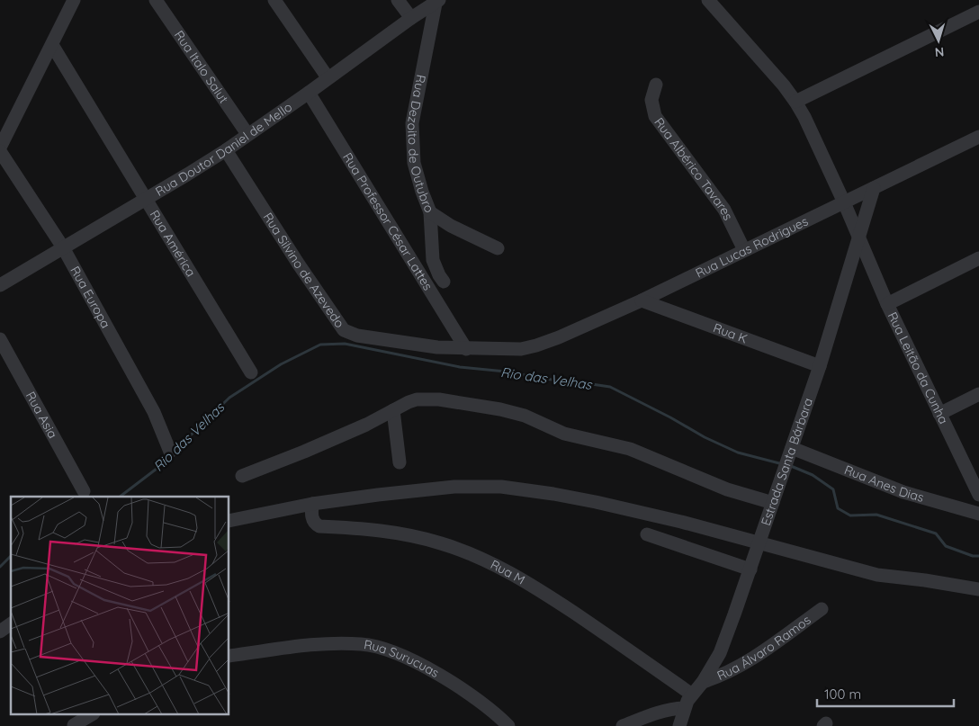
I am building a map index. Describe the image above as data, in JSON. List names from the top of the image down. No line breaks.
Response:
{"streets":{"street":["Rua Italo Salut","Rua Dezoito de Outubro","Rua Doutor Daniel de Mello","Rua Albérico Tavares","Rua Professor César Lattes","Rua América","Rua Lucas Rodrigues","Rua Silvino de Azevedo","Rua Europa","Rua K","Rua Leitão da Cunha","Rua Asia","Estrada Santa Bárbara","Rua Anes Dias","Rua M","Rua Álvaro Ramos","Rua Surucuas"]},"crossings":[["Rua Italo Salut","Rua Doutor Daniel de Mello"],["Rua Dezoito de Outubro","Rua Doutor Daniel de Mello"],["Rua Doutor Daniel de Mello","Rua Professor César Lattes"],["Rua Doutor Daniel de Mello","Rua América"],["Rua Doutor Daniel de Mello","Rua Silvino de Azevedo"],["Rua Doutor Daniel de Mello","Rua Europa"],["Rua Albérico Tavares","Rua Lucas Rodrigues"],["Rua Professor César Lattes","Rua Silvino de Azevedo"],["Rua Lucas Rodrigues","Rua Silvino de Azevedo"],["Rua Lucas Rodrigues","Rua K"],["Rua Lucas Rodrigues","Rua Leitão da Cunha"],["Rua Lucas Rodrigues","Estrada Santa Bárbara"],["Rua K","Estrada Santa Bárbara"],["Rua Leitão da Cunha","Estrada Santa Bárbara"],["Estrada Santa Bárbara","Rua Anes Dias"],["Estrada Santa Bárbara","Rua M"],["Estrada Santa Bárbara","Rua Álvaro Ramos"]],"water":["Rio das Velhas"],"scale_bar":"100 m","north":"bottom"}
